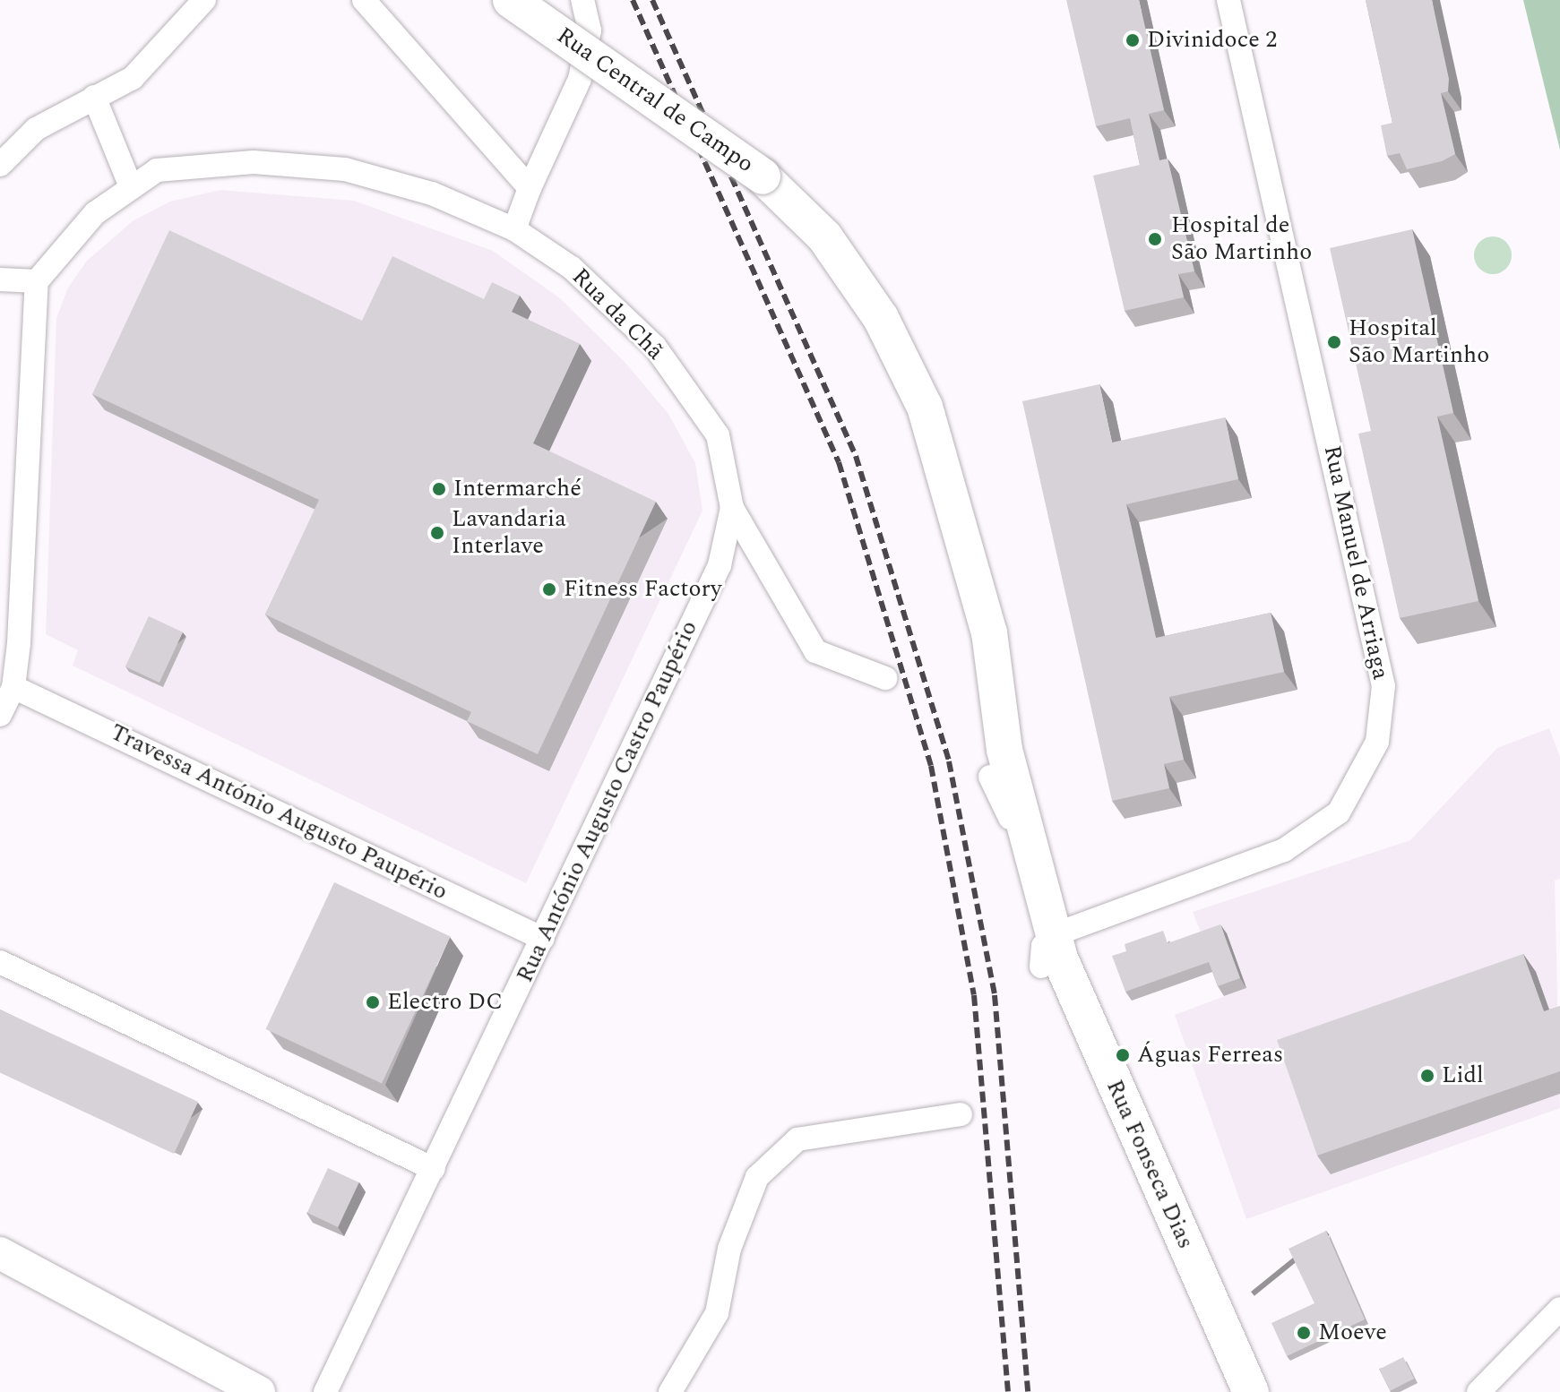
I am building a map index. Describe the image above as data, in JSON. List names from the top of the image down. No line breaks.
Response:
{"streets":{"main road":["Rua Central de Campo","Rua Fonseca Dias"],"street":["Rua da Chã","Rua Manuel de Arriaga","Rua António Augusto Castro Paupério","Travessa António Augusto Paupério"]},"crossings":[["Rua Central de Campo","Rua Fonseca Dias"],["Rua da Chã","Rua António Augusto Castro Paupério"],["Rua Manuel de Arriaga","Rua Fonseca Dias"],["Rua António Augusto Castro Paupério","Travessa António Augusto Paupério"]],"places":["Divinidoce 2","Hospital de São Martinho","Hospital São Martinho","Intermarché","Lavandaria Interlave","Fitness Factory","Electro DC","Águas Ferreas","Lidl","Moeve"]}
